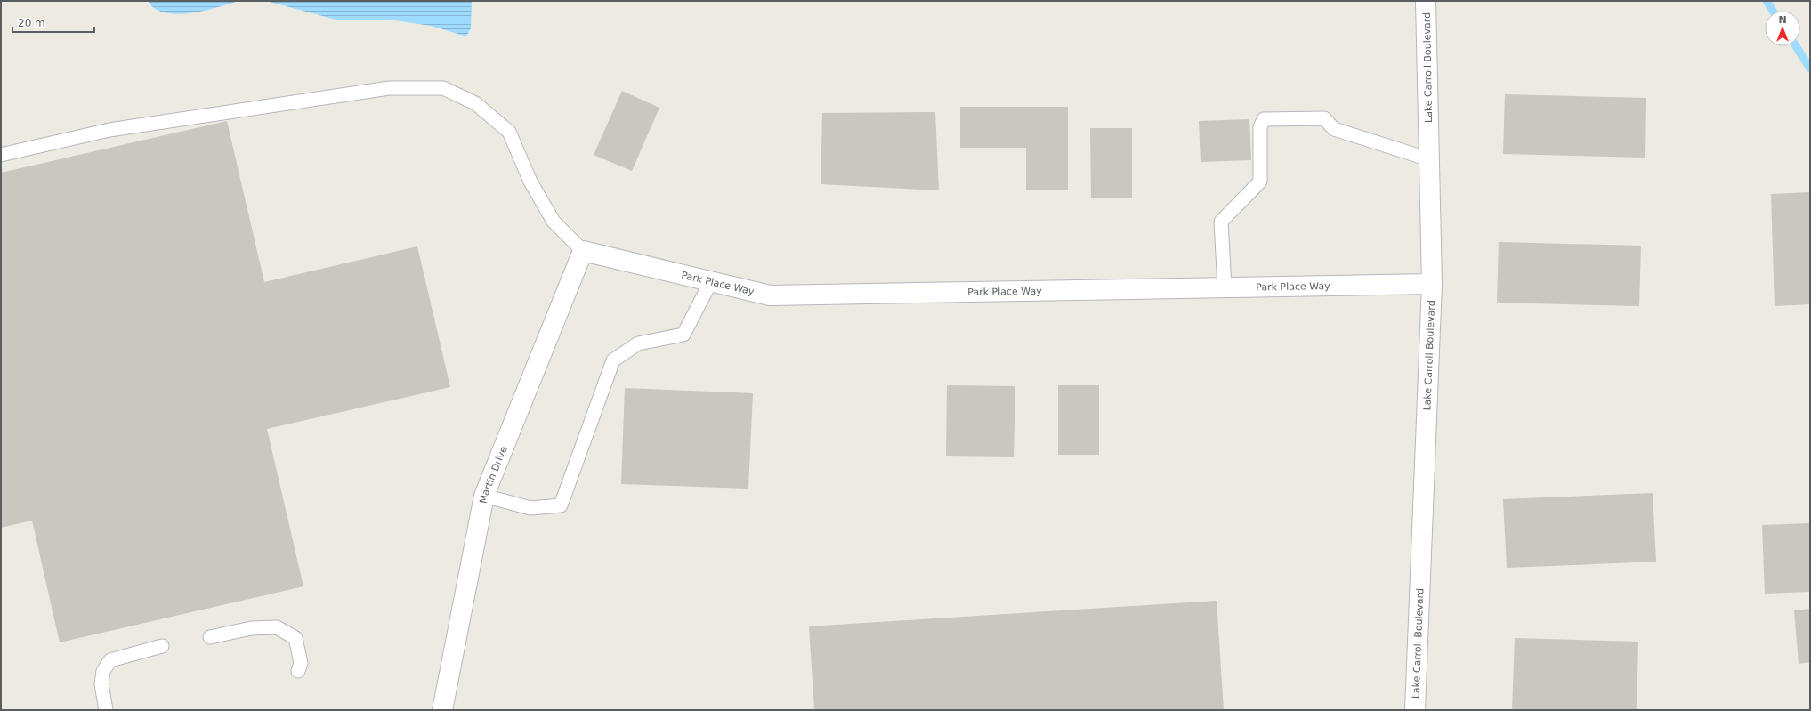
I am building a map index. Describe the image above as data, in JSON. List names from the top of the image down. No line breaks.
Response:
{"streets":{"street":["Lake Carroll Boulevard","Park Place Way","Martin Drive"]},"crossings":[["Lake Carroll Boulevard","Park Place Way"],["Park Place Way","Martin Drive"]],"scale_bar":"20 m","north":"top"}
